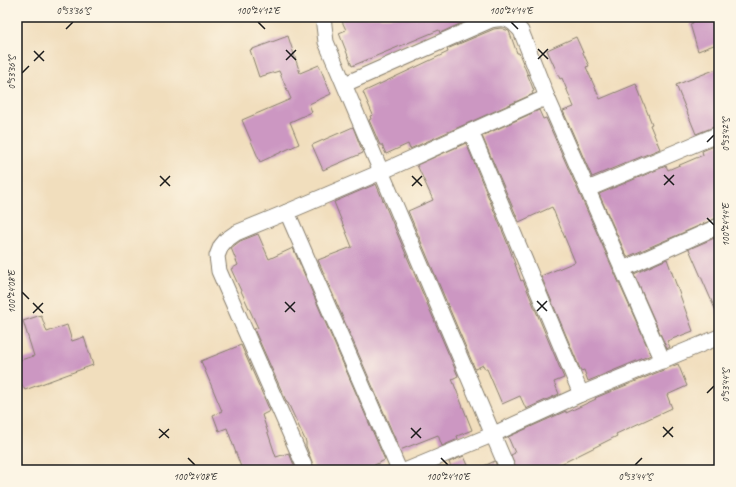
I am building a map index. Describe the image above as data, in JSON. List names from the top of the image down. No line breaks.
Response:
{"coordinates":["0°53'36\"S","100°24'12\"E","100°24'14\"E","0°53'42\"S","100°24'08\"E","0°53'44\"S","100°24'10\"E"]}
